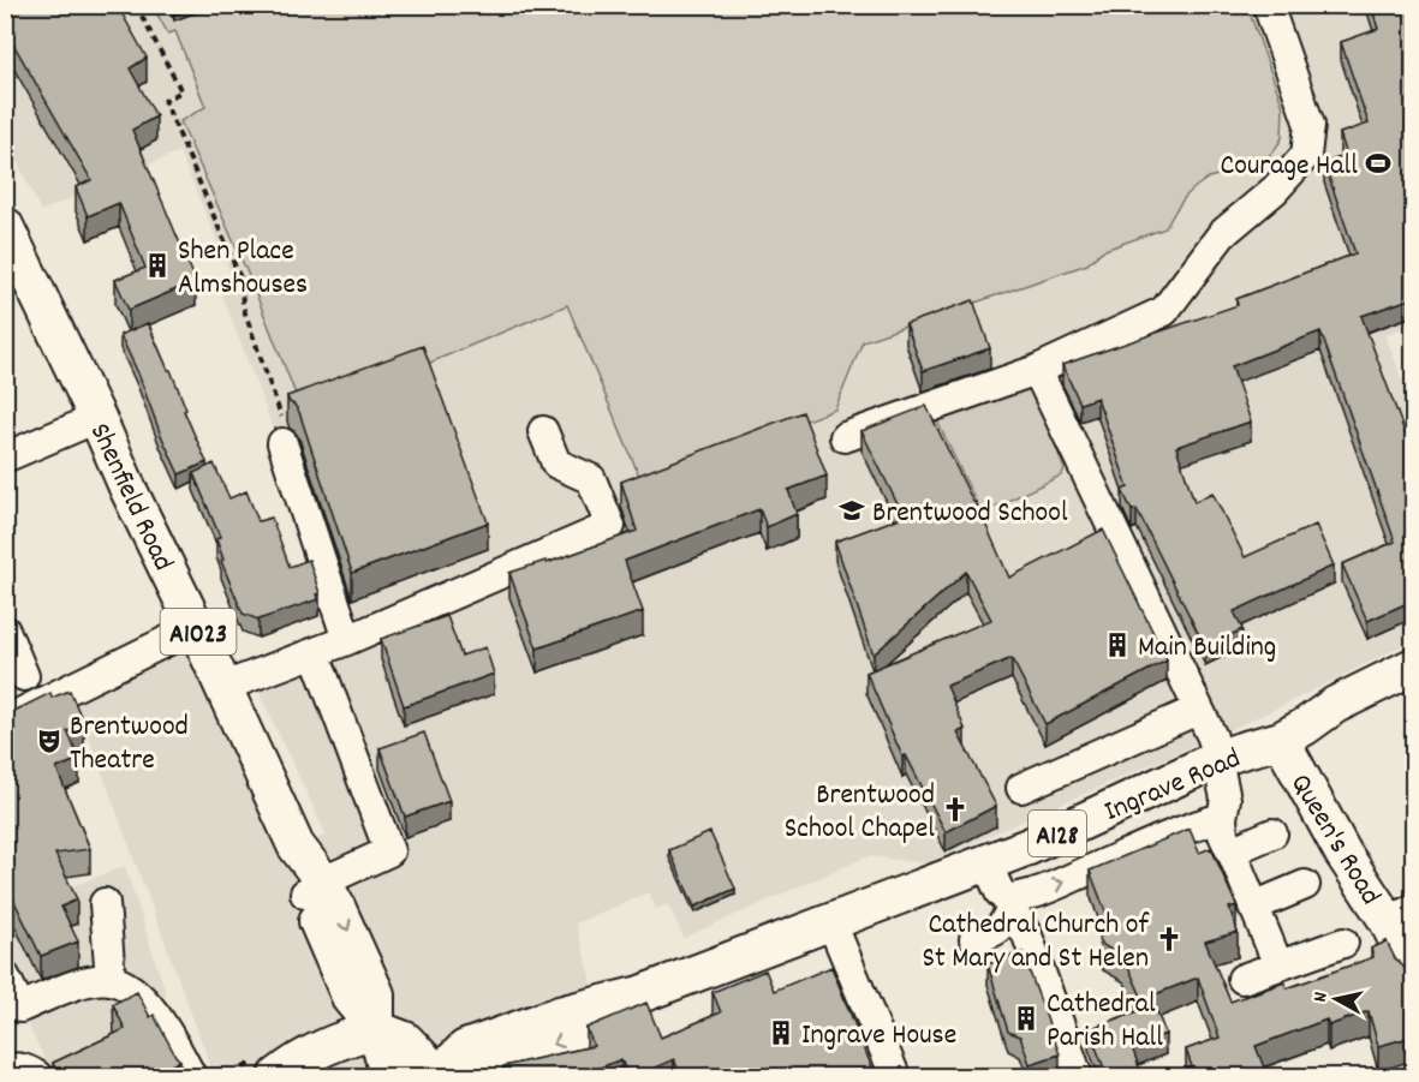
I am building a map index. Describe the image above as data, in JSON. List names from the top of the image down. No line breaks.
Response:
{"streets":{"main road":["Shenfield Road","A1023","Ingrave Road","A128","Queen's Road"]},"crossings":[["Ingrave Road","Queen's Road"]],"places":{"sports":["Courage Hall"],"building":["Shen Place Almshouses","Main Building","Cathedral Parish Hall","Ingrave House"],"school or university":["Brentwood School"],"theatre":["Brentwood Theatre"],"church":["Brentwood School Chapel","Cathedral Church of St Mary and St Helen"]},"north":"left"}
